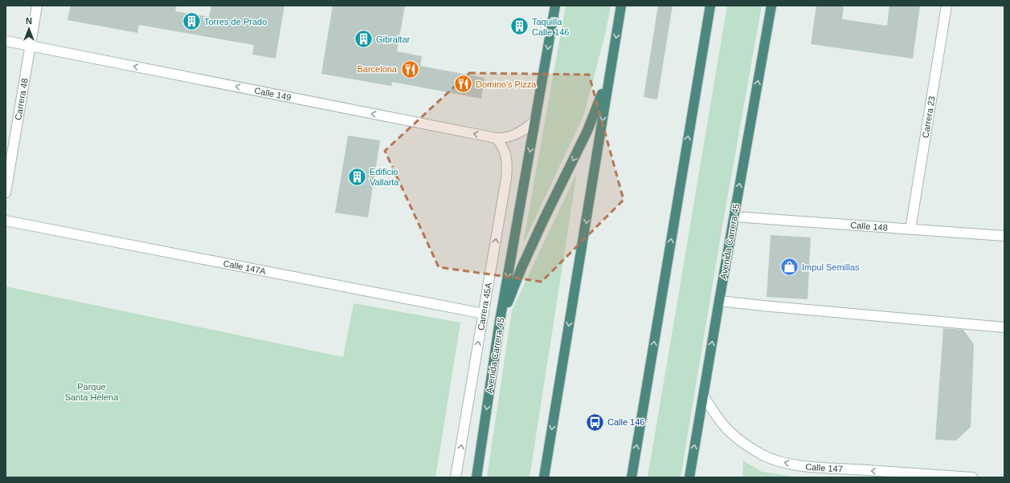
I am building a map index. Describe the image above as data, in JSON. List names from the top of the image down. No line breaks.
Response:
{"streets":{"highway":["Avenida Carrera 45"],"street":["Calle 149","Carrera 48","Carrera 23","Calle 148","Calle 147A","Carrera 45A","Calle 147"]},"crossings":[["Calle 149","Carrera 48"],["Calle 149","Avenida Carrera 45"],["Calle 149","Carrera 45A"],["Carrera 23","Calle 148"],["Calle 148","Avenida Carrera 45"],["Avenida Carrera 45","Calle 147"],["Calle 147A","Carrera 45A"]],"one_way":["Calle 149","Carrera 45A","Calle 147"],"parks":["Parque Santa Helena"],"places":{"building":["Torres de Prado","Taquilla Calle 146","Gibraltar","Edificio Vallarta"],"restaurant":["Barcelona","Domino's Pizza"],"shop":["Impul Semillas"],"bus stop":["Calle 146"]},"north":"top"}
